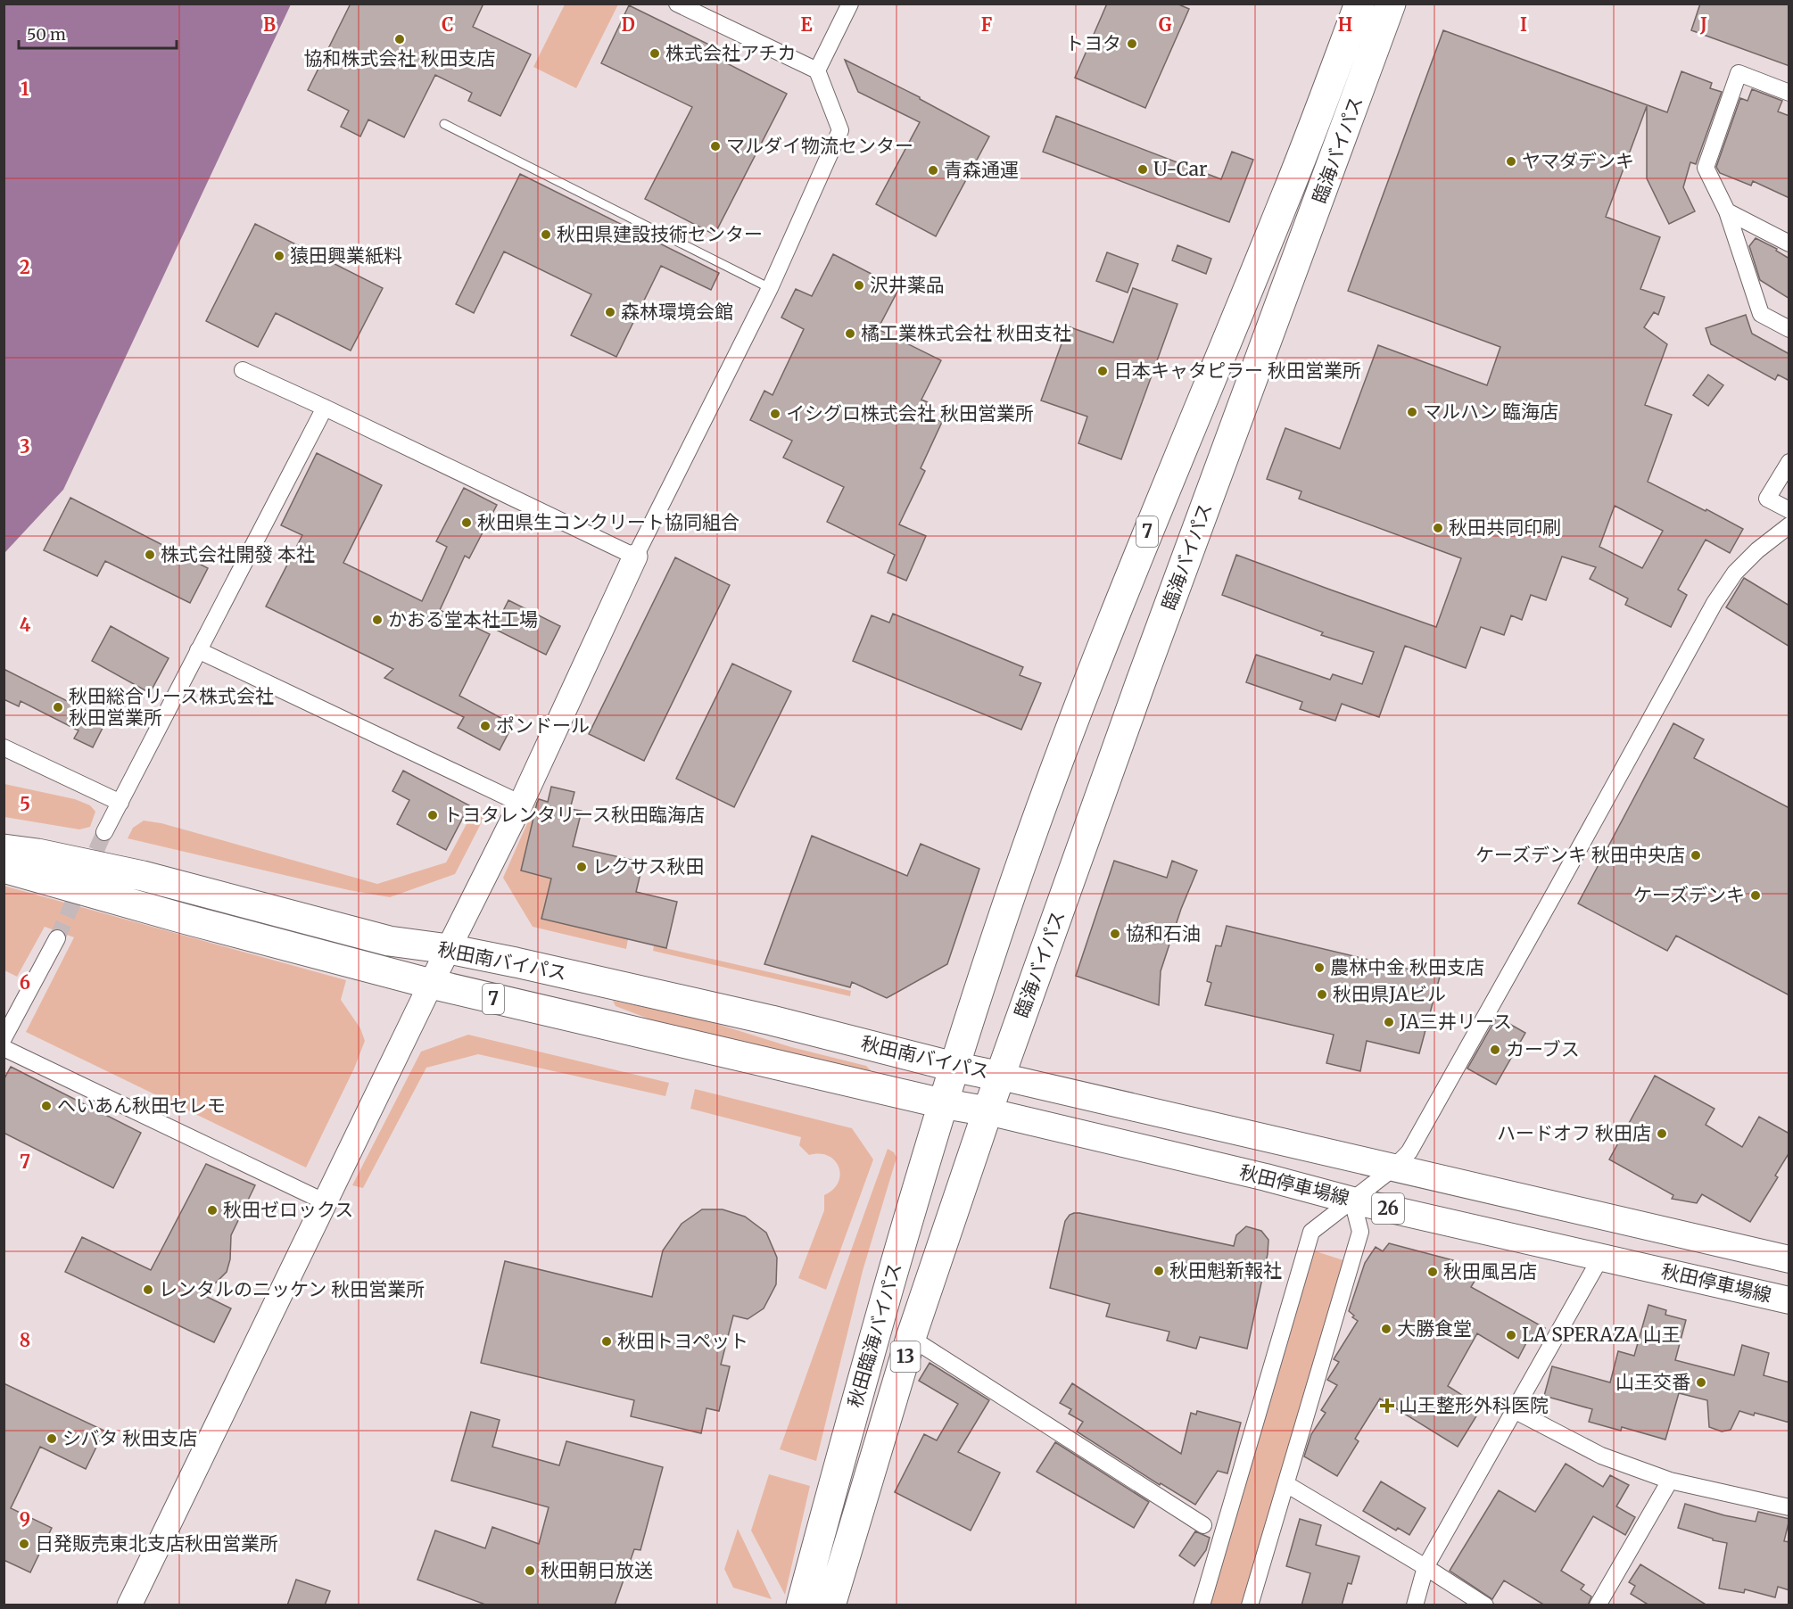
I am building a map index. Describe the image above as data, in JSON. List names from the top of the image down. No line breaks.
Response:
{"streets":{"highway":["臨海バイパス","7","秋田南バイパス","秋田臨海バイパス","13"],"main road":["秋田停車場線","26"]},"crossings":[["臨海バイパス","秋田南バイパス"],["臨海バイパス","秋田停車場線"],["臨海バイパス","秋田臨海バイパス"],["秋田南バイパス","秋田停車場線"],["秋田南バイパス","秋田臨海バイパス"],["秋田停車場線","秋田臨海バイパス"]],"places":{"other":["協和株式会社 秋田支店","トヨタ","株式会社アチカ","マルダイ物流センター","ヤマダデンキ","U-Car","青森通運","秋田県建設技術センター","猿田興業紙料","沢井薬品","森林環境会館","橘工業株式会社 秋田支社","日本キャタピラー 秋田営業所","マルハン 臨海店","イシグロ株式会社 秋田営業所","秋田県生コンクリート協同組合","秋田共同印刷","株式会社開發 本社","かおる堂本社工場","秋田総合リース株式会社 秋田営業所","ポンドール","トヨタレンタリース秋田臨海店","ケーズデンキ 秋田中央店","レクサス秋田","ケーズデンキ","協和石油","農林中金 秋田支店","秋田県JAビル","JA三井リース","カーブス","へいあん秋田セレモ","ハードオフ 秋田店","秋田ゼロックス","秋田魁新報社","秋田風呂店","レンタルのニッケン 秋田営業所","大勝食堂","LA SPERAZA 山王","秋田トヨペット","山王交番","シバタ 秋田支店","日発販売東北支店秋田営業所","秋田朝日放送"],"health":["山王整形外科医院"]},"scale_bar":"50 m","grid":{"columns":["B","C","D","E","F","G","H","I","J"],"rows":["1","2","3","4","5","6","7","8","9"]}}
